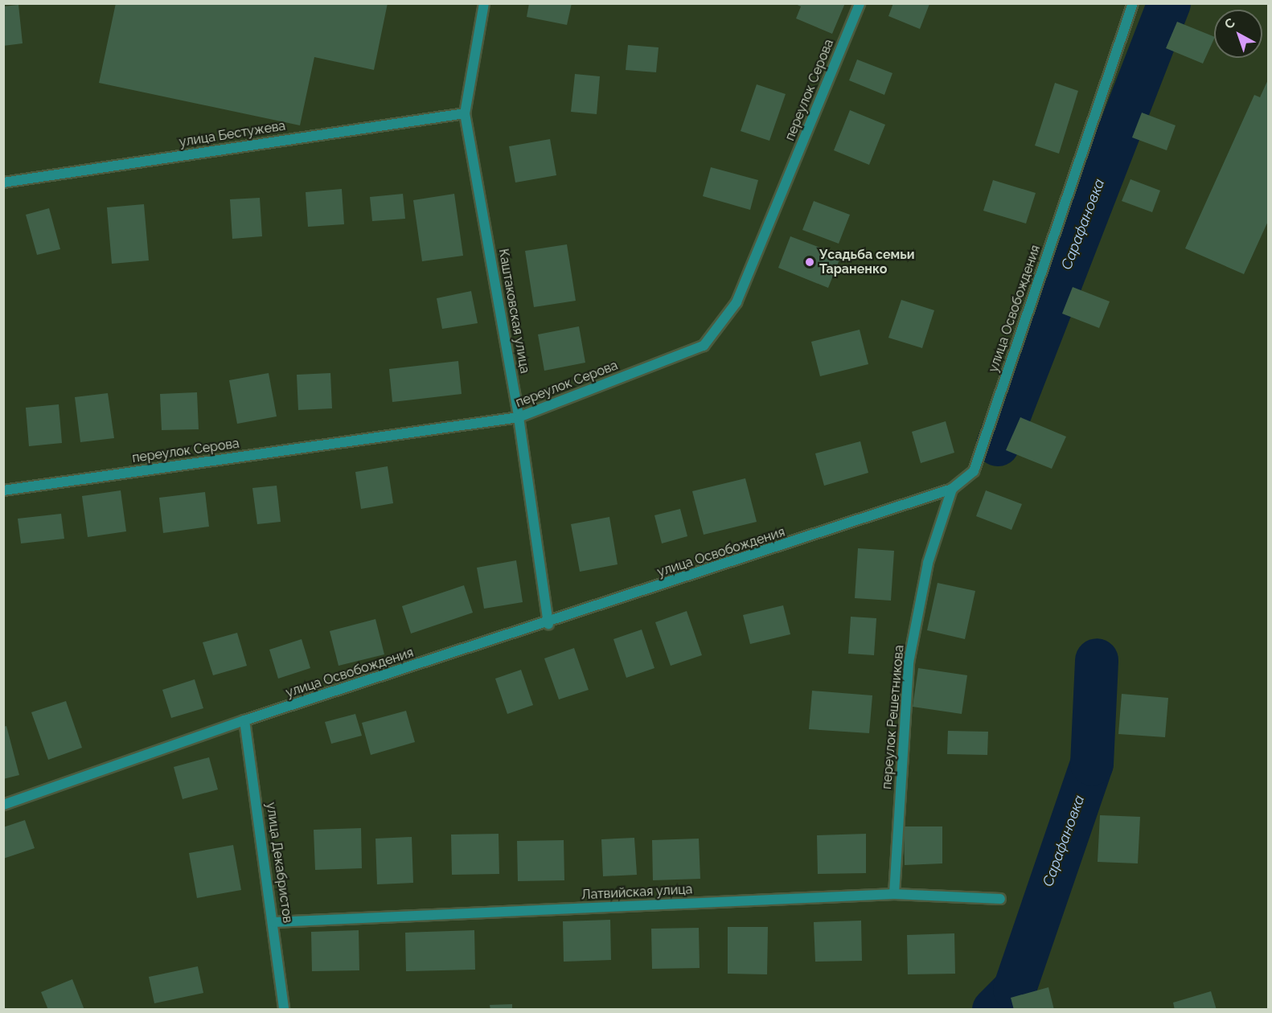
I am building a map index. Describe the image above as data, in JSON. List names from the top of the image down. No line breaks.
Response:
{"streets":{"street":["переулок Серова","улица Бестужева","улица Освобождения","Каштаковская улица","переулок Решетникова","улица Декабристов","Латвийская улица"]},"crossings":[["переулок Серова","Каштаковская улица"],["улица Бестужева","Каштаковская улица"],["улица Освобождения","Каштаковская улица"],["улица Освобождения","переулок Решетникова"],["улица Освобождения","улица Декабристов"],["переулок Решетникова","Латвийская улица"],["улица Декабристов","Латвийская улица"]],"water":["Сарафановка"],"places":["Усадьба семьи Тараненко"],"north":"top left"}
